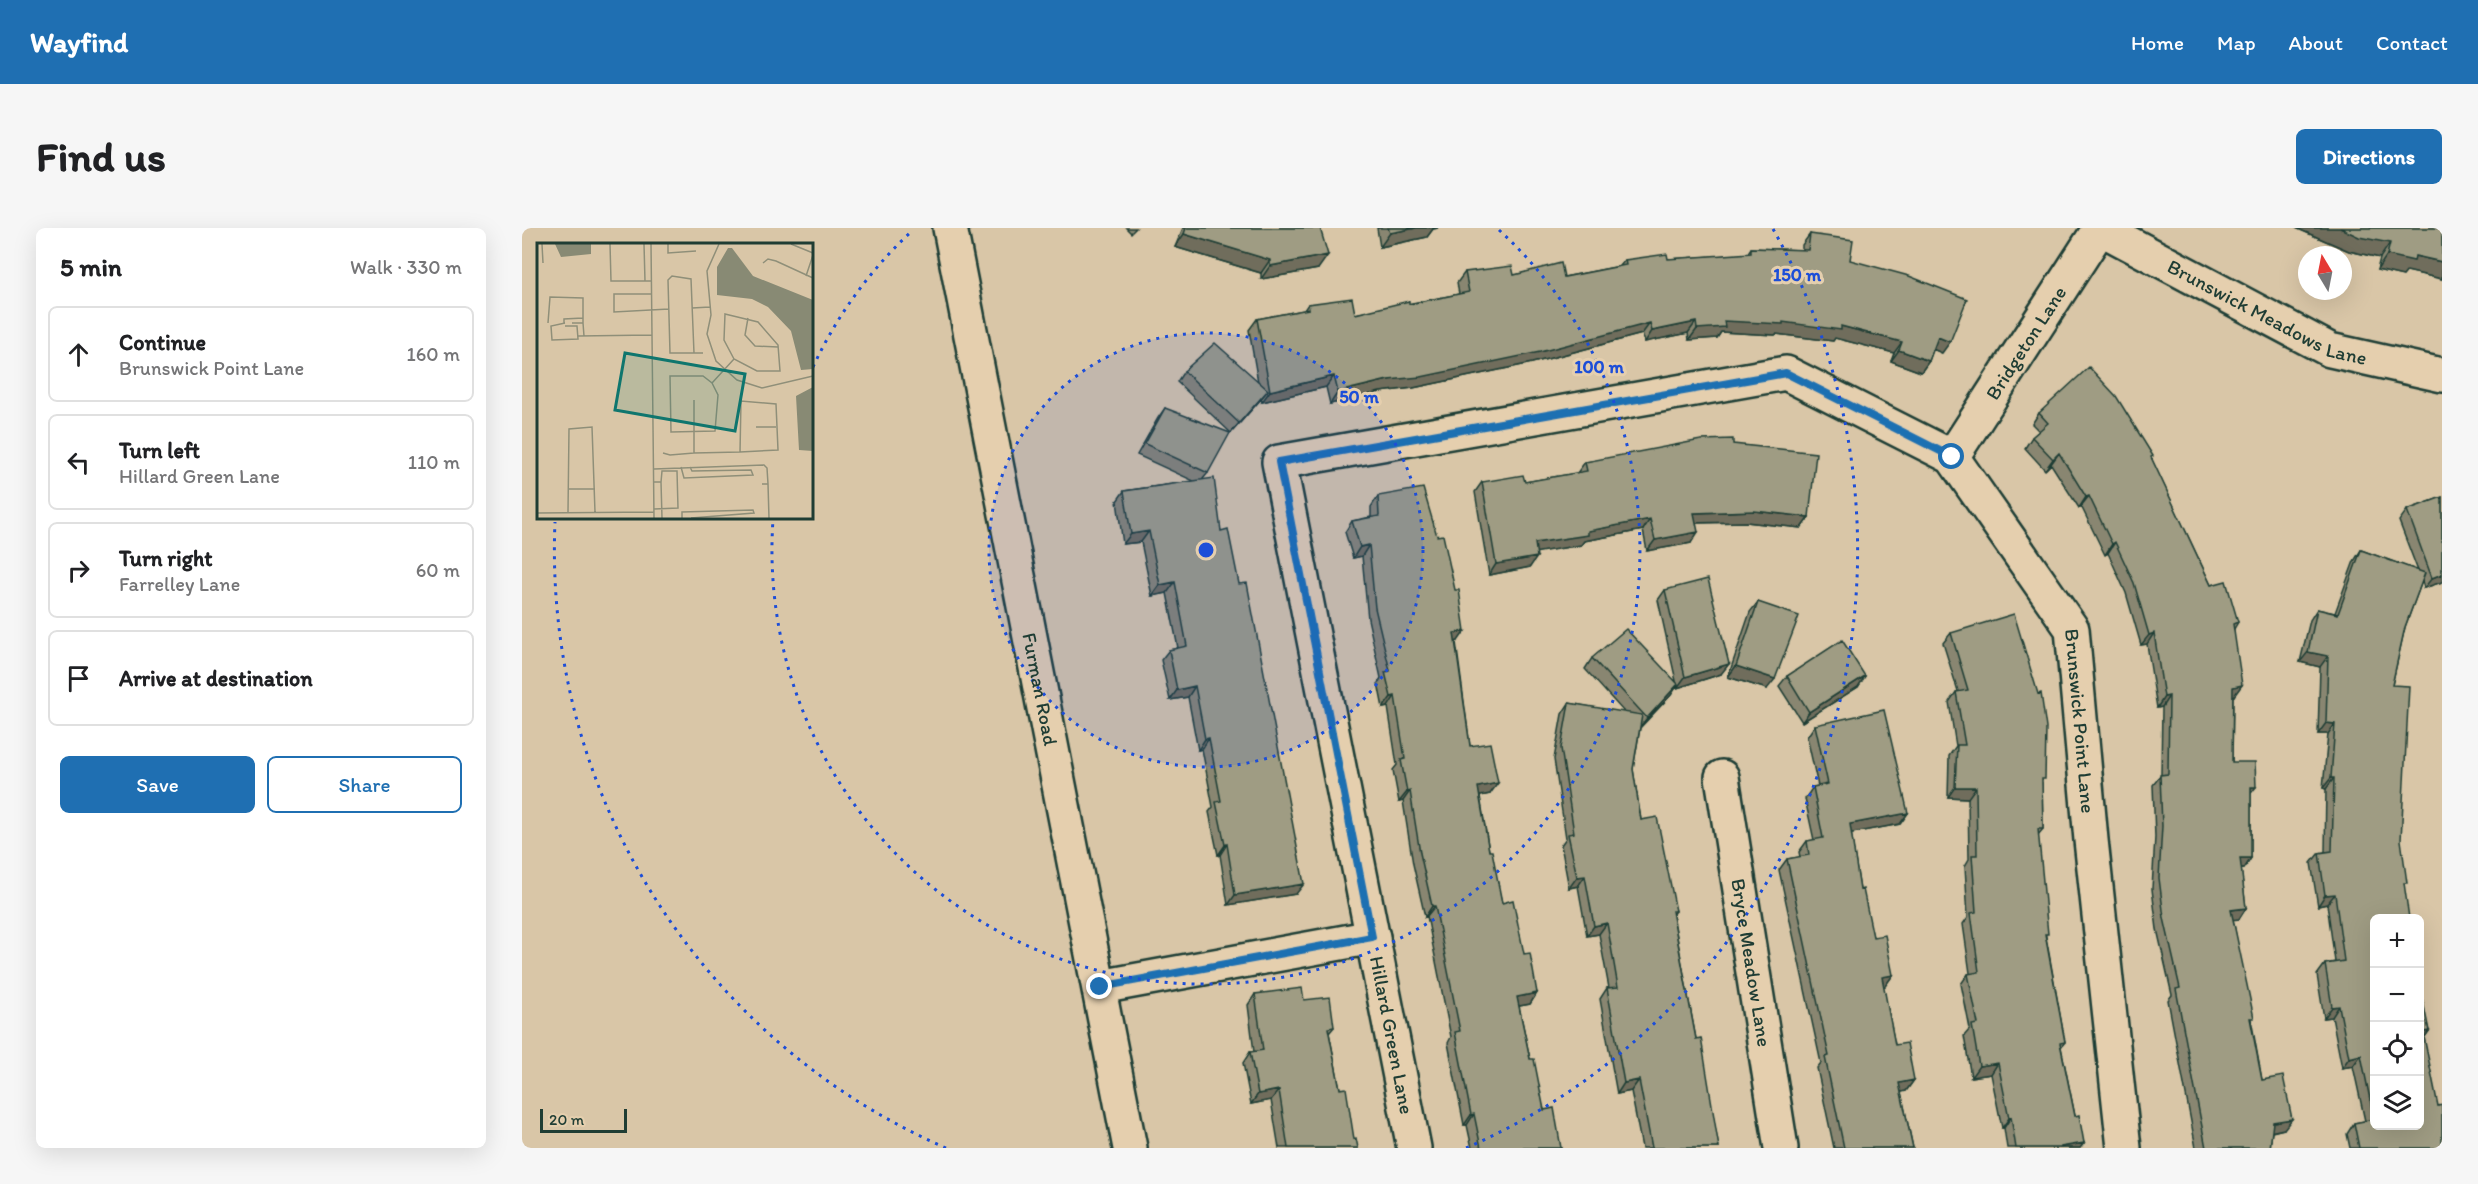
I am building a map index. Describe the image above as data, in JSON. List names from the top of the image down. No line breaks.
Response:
{"streets":{"street":["Brunswick Meadows Lane","Bridgeton Lane","Furman Road","Brunswick Point Lane","Bryce Meadow Lane","Hillard Green Lane"]},"crossings":[["Brunswick Meadows Lane","Bridgeton Lane"],["Bridgeton Lane","Brunswick Point Lane"],["Brunswick Point Lane","Hillard Green Lane"]],"scale_bar":"20 m","north":"top","page":{"header":"Wayfind","nav":["Home","Map","About","Contact"],"buttons":["Directions",["Save","Share"]],"title":"Find us","heading":["5 min","Walk · 330 m"],"list":[["Continue","Brunswick Point Lane","160 m"],["Turn left","Hillard Green Lane","110 m"],["Turn right","Farrelley Lane","60 m"],"Arrive at destination"],"map_buttons":["+","−"],"scale":"20 m"},"rings":["150 m","100 m","50 m"]}
